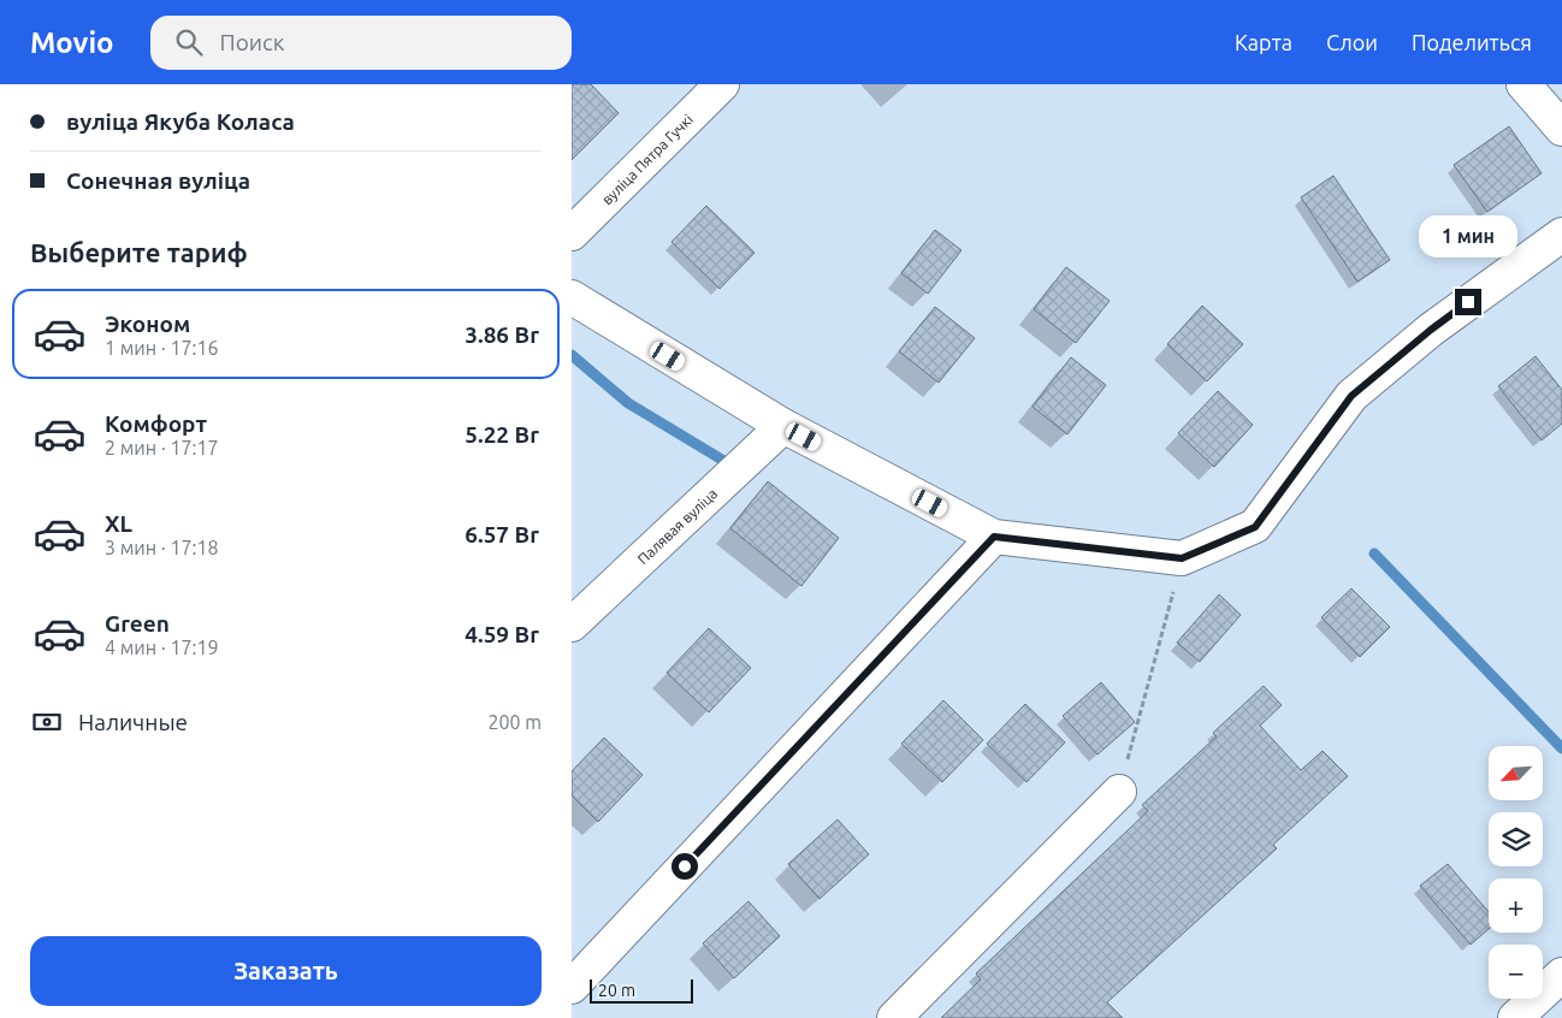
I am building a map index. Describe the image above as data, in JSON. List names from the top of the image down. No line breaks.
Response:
{"streets":{"street":["вуліца Пятра Гучкі","Палявая вуліца"]},"scale_bar":"20 m","north":"bottom left","page":{"header":"Movio","search":"Поиск","nav":["Карта","Слои","Поделиться"],"banner":["вуліца Якуба Коласа","Сонечная вуліца"],"bubble":"1 мин","heading":"Выберите тариф","list":[{"name":"Эконом","note":"1 мин · 17:16","value":"3.86 Br"},{"name":"Комфорт","note":"2 мин · 17:17","value":"5.22 Br"},{"name":"XL","note":"3 мин · 17:18","value":"6.57 Br"},{"name":"Green","note":"4 мин · 17:19","value":"4.59 Br"}],"pay":["Наличные","200 m"],"map_buttons":["+","−"],"buttons":"Заказать","scale":"20 m"}}
